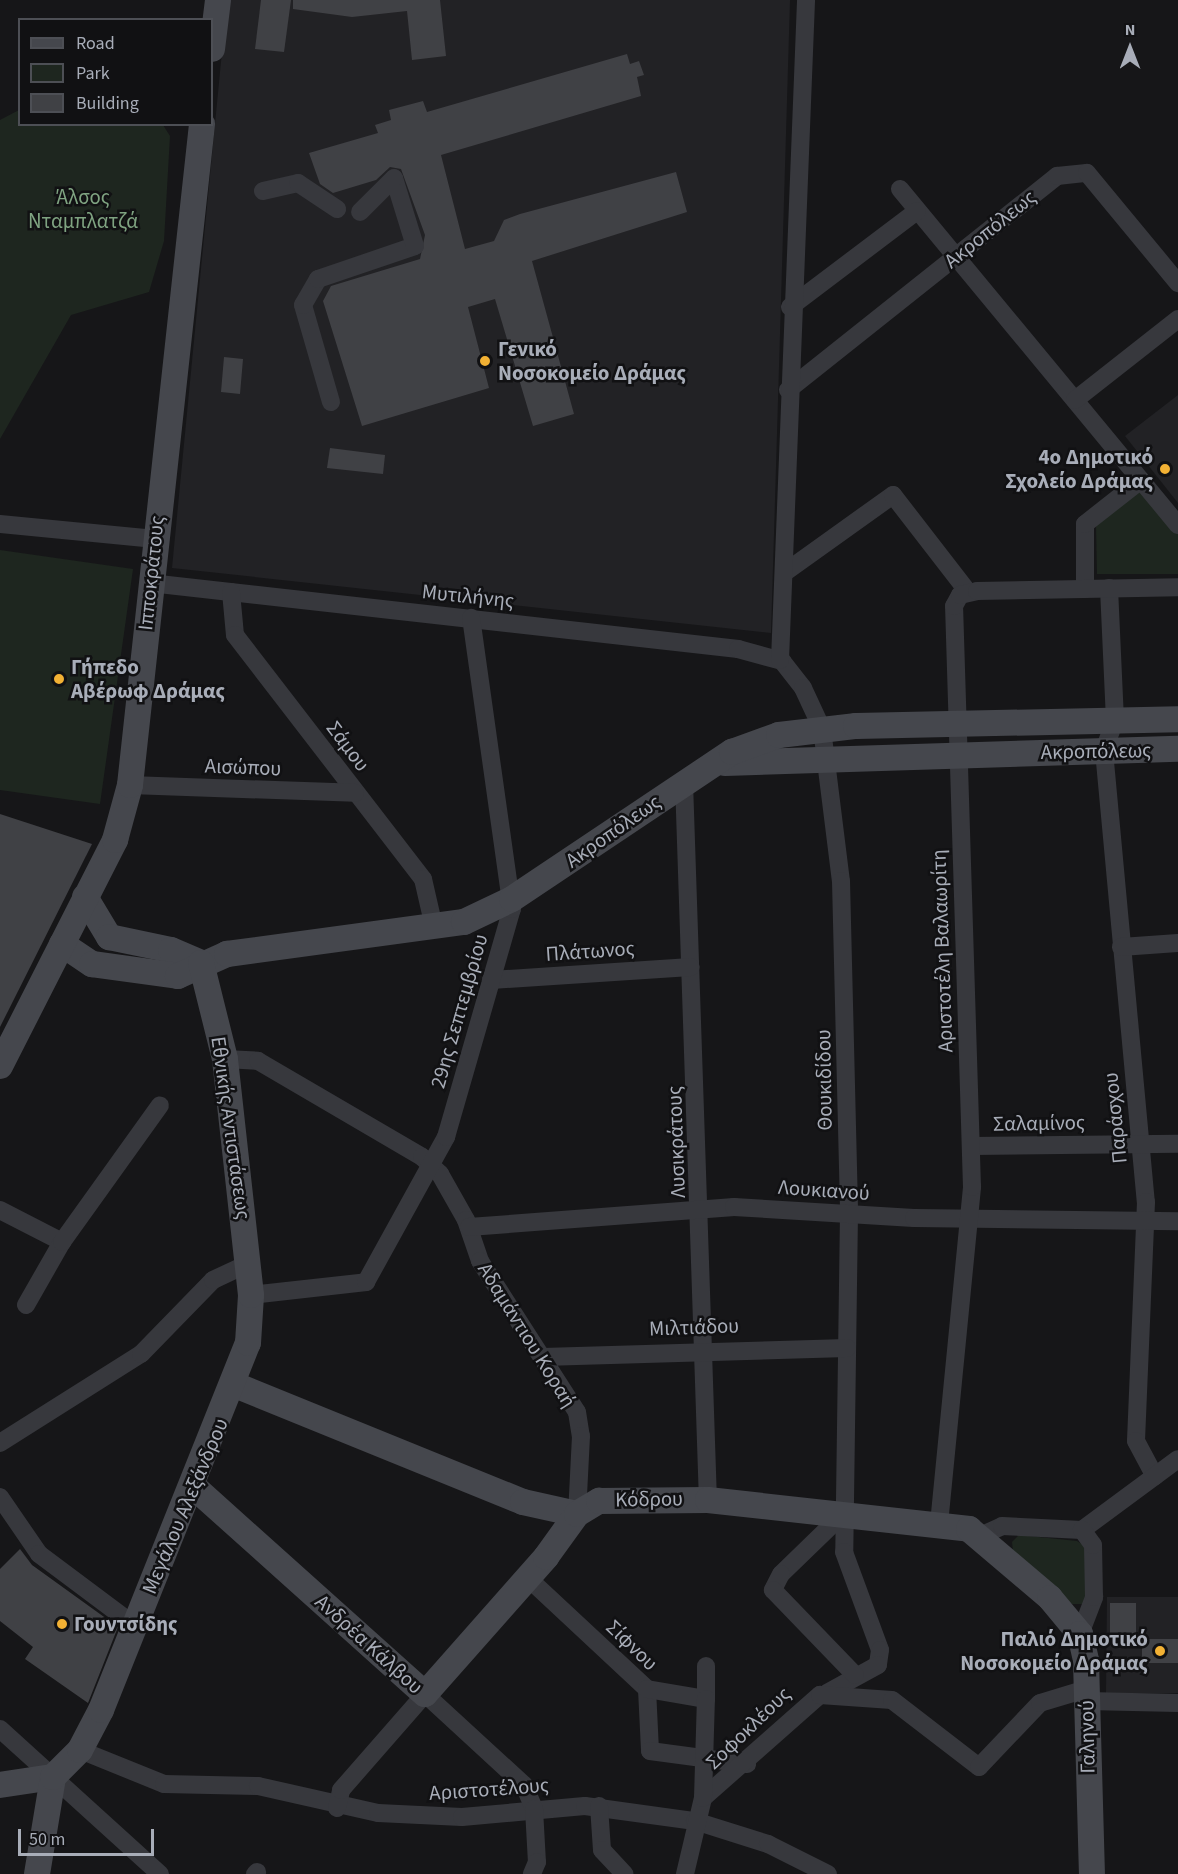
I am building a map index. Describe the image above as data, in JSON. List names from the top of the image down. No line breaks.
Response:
{"streets":{"street":["Ακροπόλεως","Ιπποκράτους","Μυτιλήνης","Σάμου","Αισώπου","Πλάτωνος","Αριστοτέλη Βαλαωρίτη","29ης Σεπτεμβρίου","Θουκιδίδου","Παράσχου","Σαλαμίνος","Εθνικής Αντιστάσεως","Λυσικράτους","Λουκιανού","Μιλτιάδου","Αδαμάντιου Κοραή","Κόδρου","Μεγάλου Αλεξάνδρου","Ανδρέα Κάλβου","Σίφνου","Σοφοκλέους","Γαληνού","Αριστοτέλους"]},"crossings":[["Ακροπόλεως","Ιπποκράτους"],["Ακροπόλεως","Σάμου"],["Ακροπόλεως","Αριστοτέλη Βαλαωρίτη"],["Ακροπόλεως","29ης Σεπτεμβρίου"],["Ακροπόλεως","Θουκιδίδου"],["Ακροπόλεως","Παράσχου"],["Ακροπόλεως","Εθνικής Αντιστάσεως"],["Ακροπόλεως","Λυσικράτους"],["Ιπποκράτους","Μυτιλήνης"],["Ιπποκράτους","Αισώπου"],["Μυτιλήνης","Σάμου"],["Μυτιλήνης","29ης Σεπτεμβρίου"],["Μυτιλήνης","Θουκιδίδου"],["Σάμου","Αισώπου"],["Πλάτωνος","29ης Σεπτεμβρίου"],["Πλάτωνος","Λυσικράτους"],["Αριστοτέλη Βαλαωρίτη","Σαλαμίνος"],["Αριστοτέλη Βαλαωρίτη","Λουκιανού"],["Αριστοτέλη Βαλαωρίτη","Κόδρου"],["29ης Σεπτεμβρίου","Εθνικής Αντιστάσεως"],["29ης Σεπτεμβρίου","Αδαμάντιου Κοραή"],["29ης Σεπτεμβρίου","Μεγάλου Αλεξάνδρου"],["Θουκιδίδου","Λουκιανού"],["Θουκιδίδου","Μιλτιάδου"],["Θουκιδίδου","Κόδρου"],["Θουκιδίδου","Σοφοκλέους"],["Παράσχου","Σαλαμίνος"],["Παράσχου","Λουκιανού"],["Εθνικής Αντιστάσεως","Αδαμάντιου Κοραή"],["Εθνικής Αντιστάσεως","Μεγάλου Αλεξάνδρου"],["Λυσικράτους","Λουκιανού"],["Λυσικράτους","Μιλτιάδου"],["Λυσικράτους","Κόδρου"],["Λουκιανού","Αδαμάντιου Κοραή"],["Μιλτιάδου","Αδαμάντιου Κοραή"],["Αδαμάντιου Κοραή","Κόδρου"],["Κόδρου","Γαληνού"],["Μεγάλου Αλεξάνδρου","Ανδρέα Κάλβου"],["Μεγάλου Αλεξάνδρου","Αριστοτέλους"],["Ανδρέα Κάλβου","Αριστοτέλους"],["Σίφνου","Σοφοκλέους"],["Σοφοκλέους","Αριστοτέλους"]],"parks":["Άλσος Νταμπλατζά"],"places":["Γενικό Νοσοκομείο Δράμας","4ο Δημοτικό Σχολείο Δράμας","Γήπεδο Αβέρωφ Δράμας","Γουντσίδης","Παλιό Δημοτικό Νοσοκομείο Δράμας"],"legend":["Road","Park","Building"],"scale_bar":"50 m","north":"top"}
